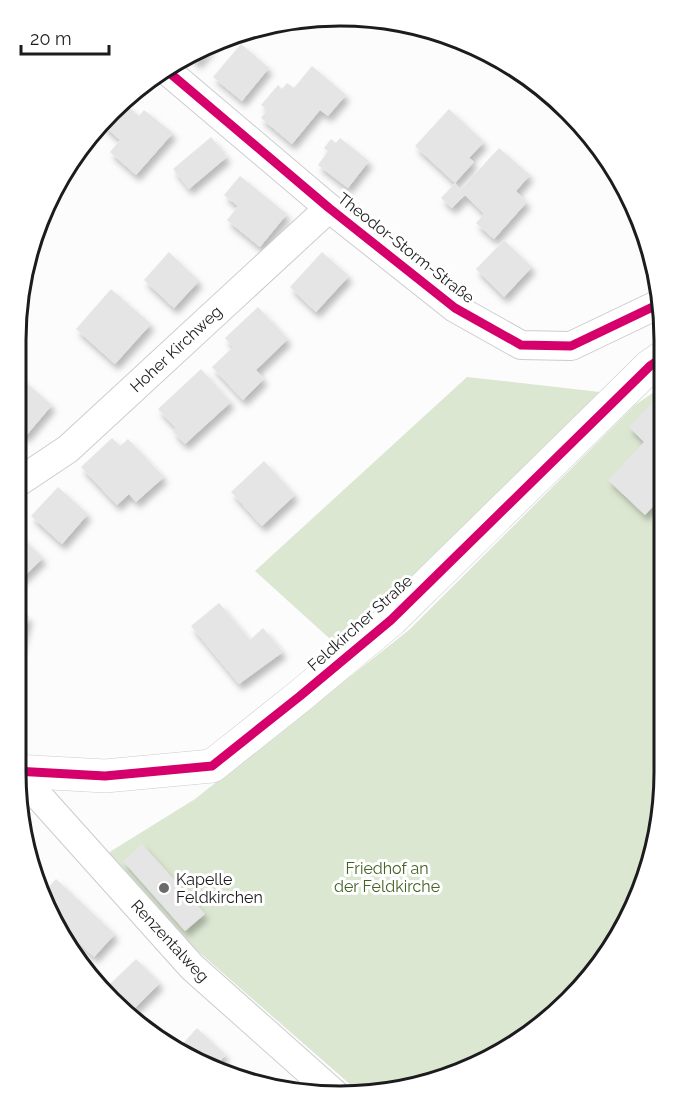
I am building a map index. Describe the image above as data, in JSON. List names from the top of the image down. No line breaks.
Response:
{"streets":{"street":["Theodor-Storm-Straße","Hoher Kirchweg","Feldkircher Straße","Renzentalweg"]},"crossings":[["Theodor-Storm-Straße","Hoher Kirchweg"]],"parks":["Friedhof an der Feldkirche"],"places":["Kapelle Feldkirchen"],"scale_bar":"20 m"}
